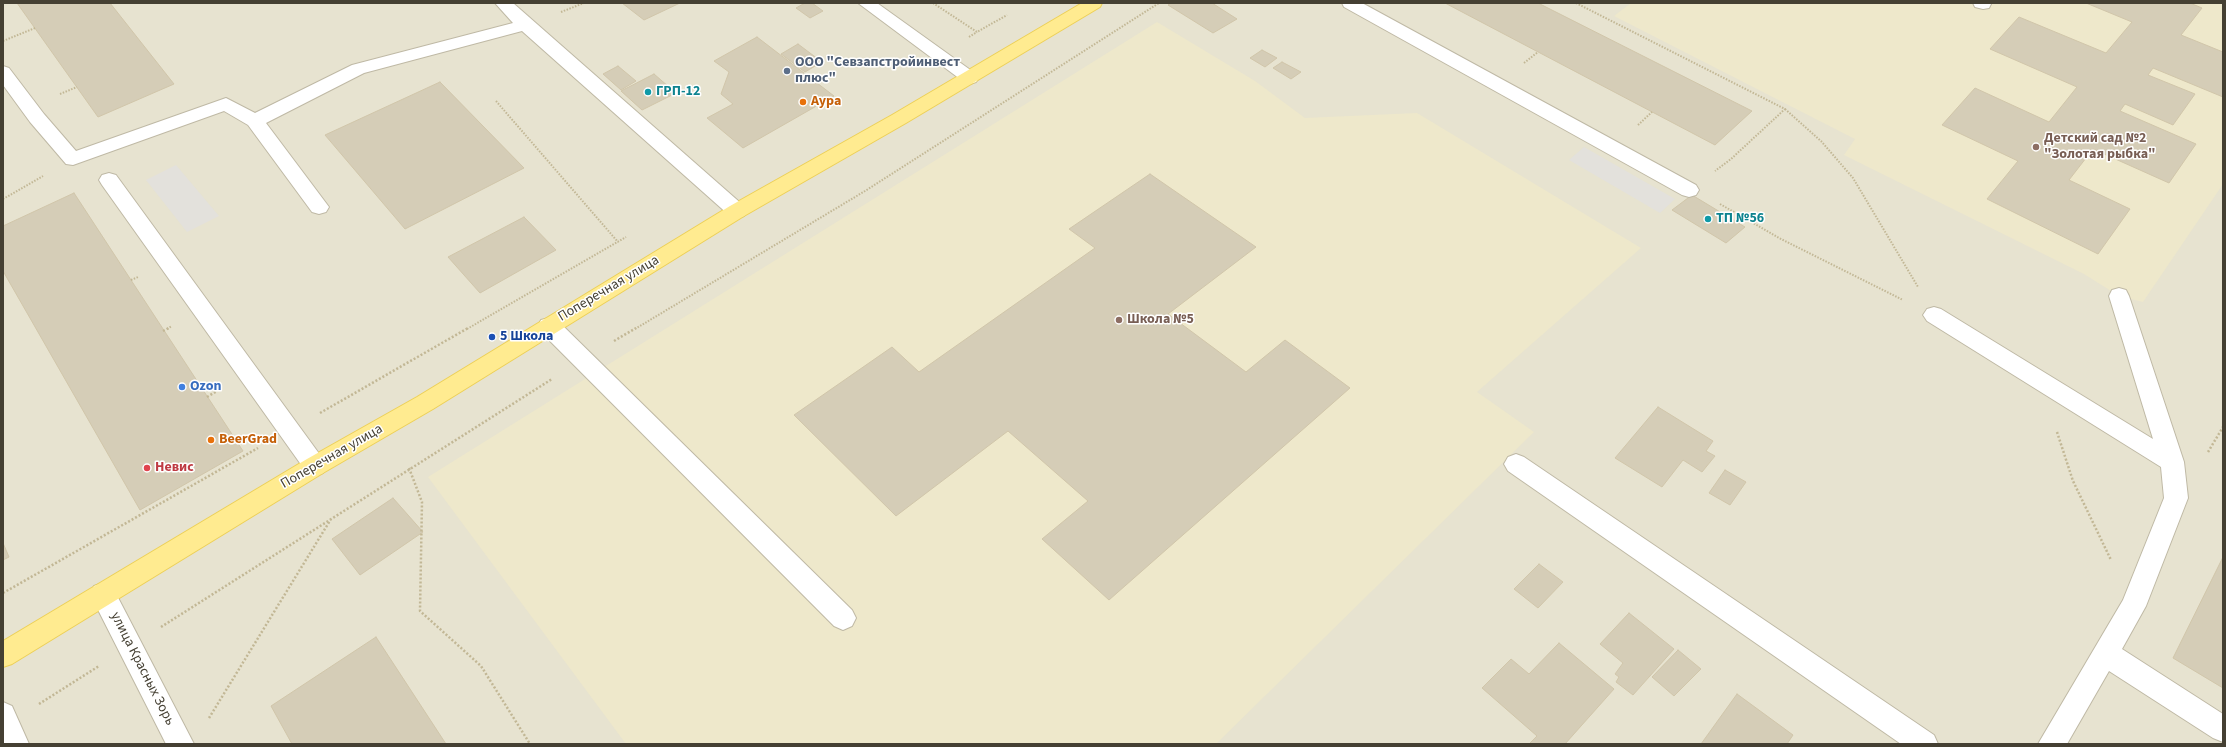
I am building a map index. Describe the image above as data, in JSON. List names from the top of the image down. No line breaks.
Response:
{"streets":{"main road":["Поперечная улица"],"street":["улица Красных Зорь"]},"crossings":[["Поперечная улица","улица Красных Зорь"]],"places":["ООО \"Севзапстройинвест плюс\"","ГРП-12","Аура","Детский сад №2 \"Золотая рыбка\"","ТП №56","Школа №5","5 Школа","Ozon","BeerGrad","Невис"]}
